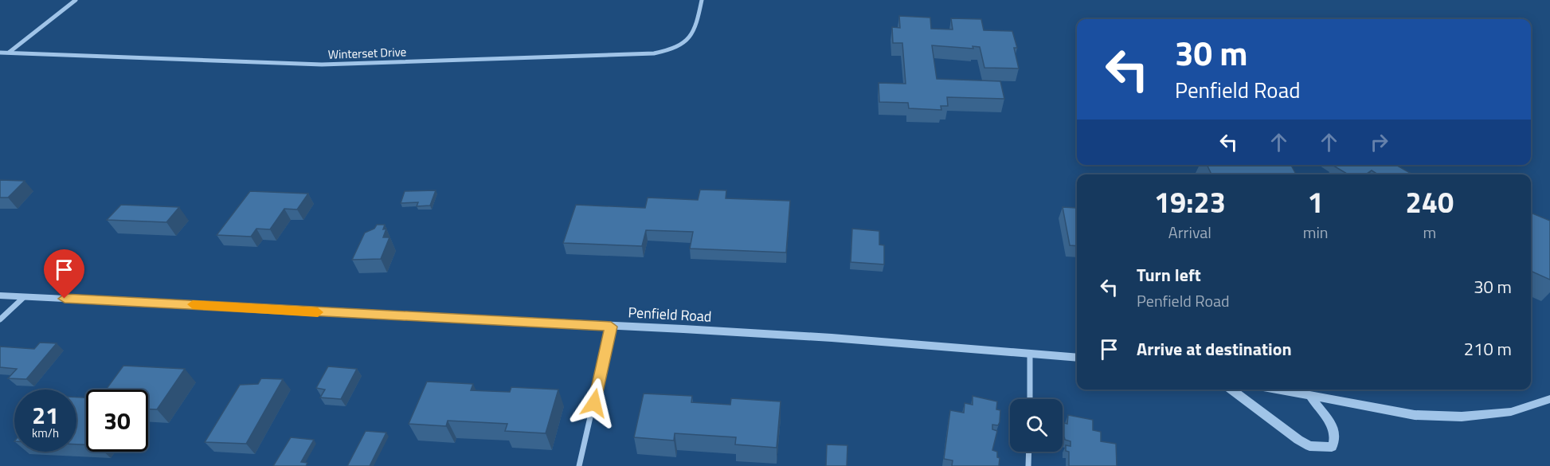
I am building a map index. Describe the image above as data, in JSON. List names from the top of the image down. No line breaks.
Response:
{"streets":{"street":["Winterset Drive","Penfield Road"]},"page":{"turn":["30 m","Penfield Road"],"eta":["19:23","Arrival","1","min","240","m"],"list":[{"name":"Turn left","note":"Penfield Road","value":"30 m"},{"name":"Arrive at destination","value":"210 m"}],"speed":"21 km/h","limit":"30"}}
